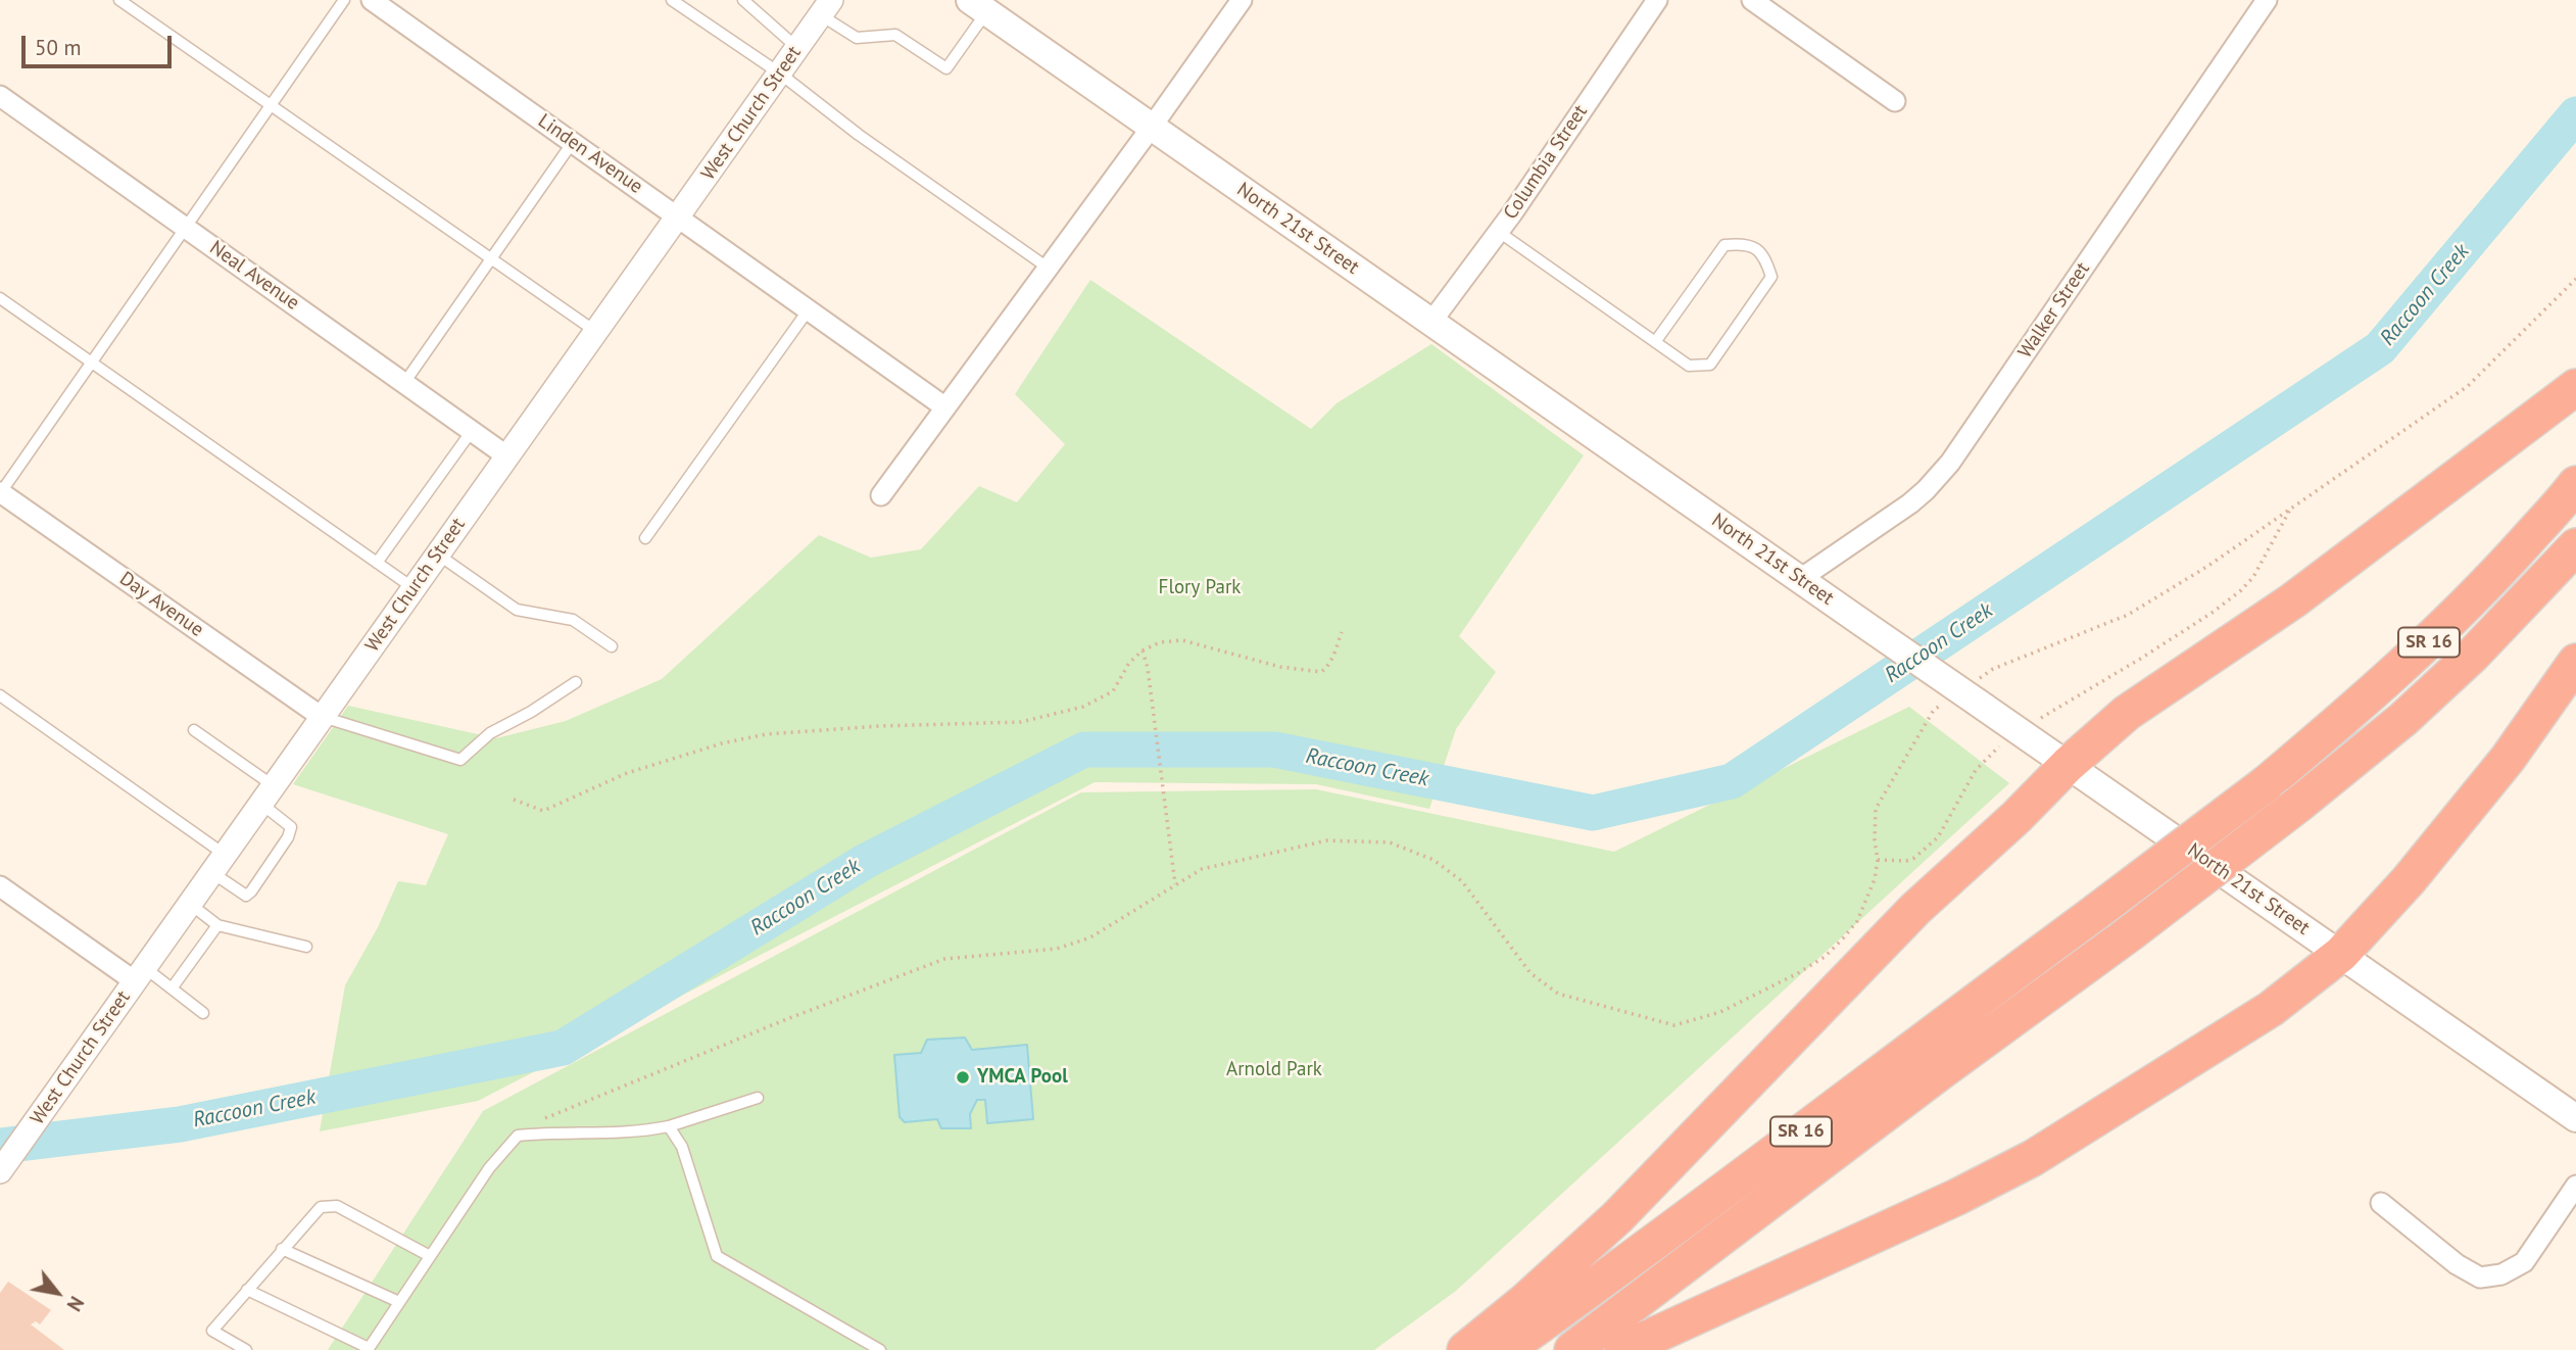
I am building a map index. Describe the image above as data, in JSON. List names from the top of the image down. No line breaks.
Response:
{"streets":{"highway":["SR 16"],"main road":["North 21st Street"],"street":["West Church Street","Linden Avenue","Columbia Street","Neal Avenue","Walker Street","Day Avenue"]},"crossings":[["West Church Street","Linden Avenue"],["West Church Street","Neal Avenue"],["West Church Street","Day Avenue"],["Columbia Street","North 21st Street"],["North 21st Street","Walker Street"]],"water":["Raccoon Creek"],"parks":["Flory Park","Arnold Park"],"places":["YMCA Pool"],"scale_bar":"50 m","north":"bottom right"}
